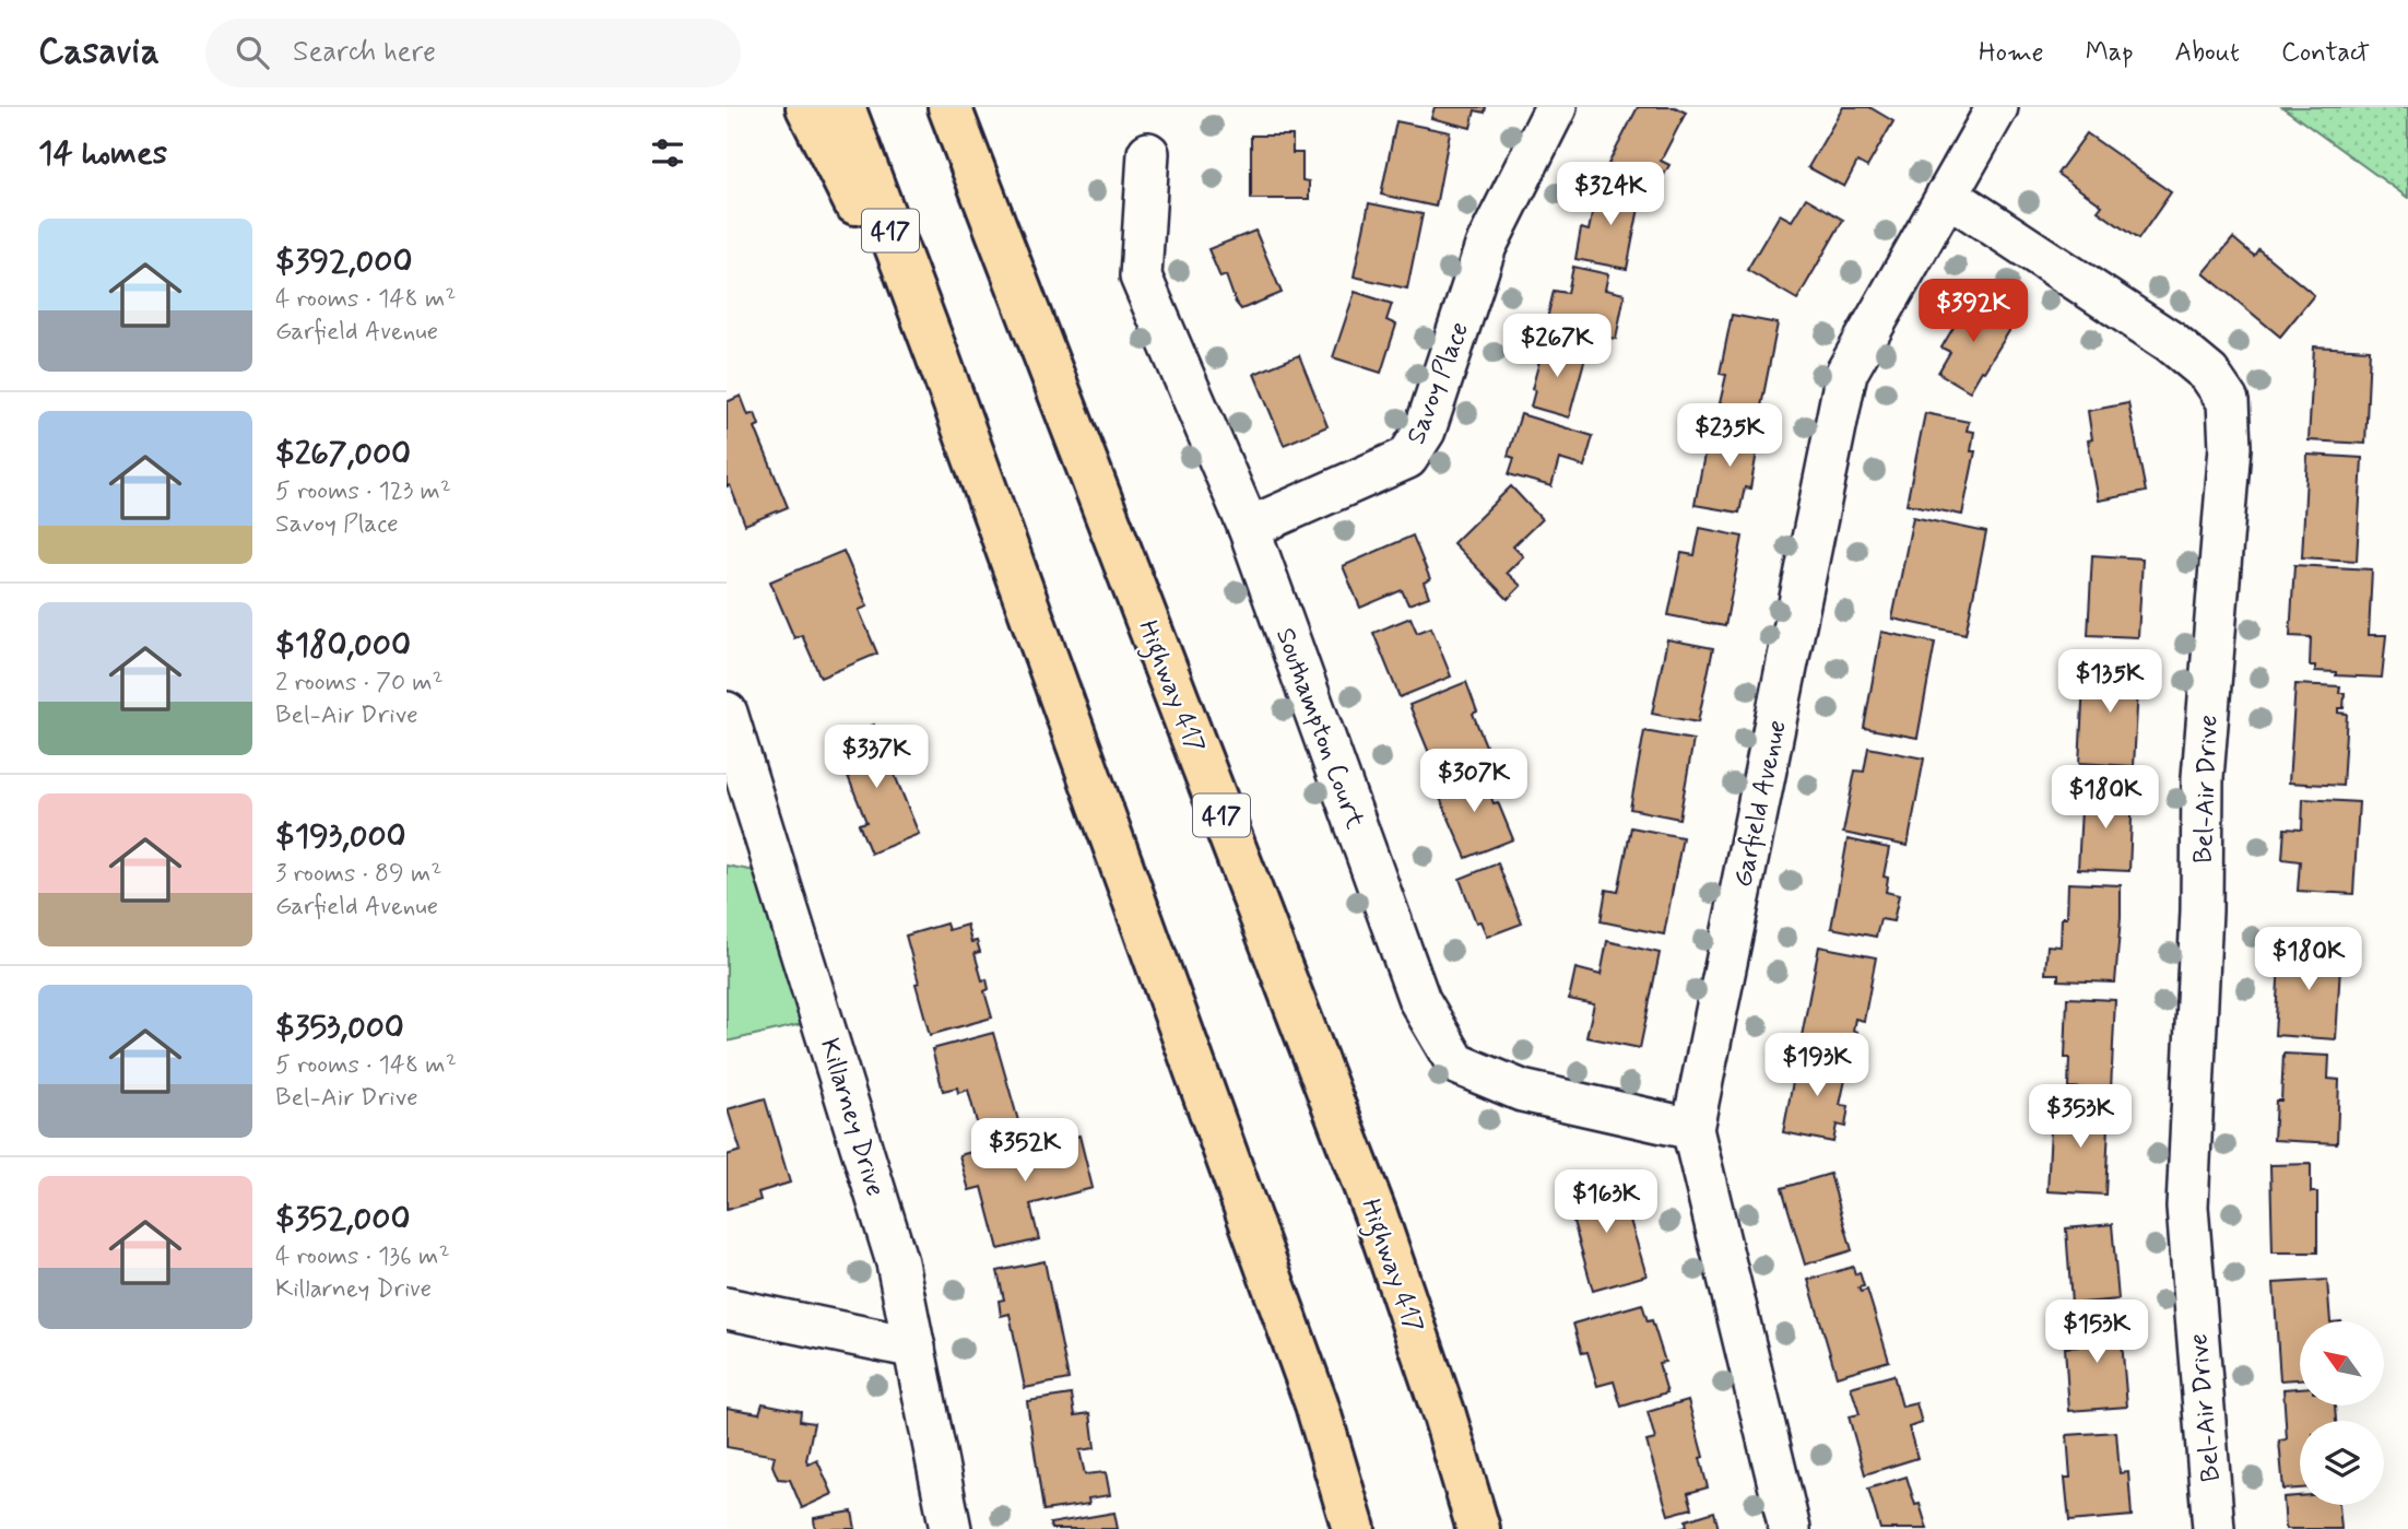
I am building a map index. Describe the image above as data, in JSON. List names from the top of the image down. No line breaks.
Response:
{"streets":{"highway":["417","Highway 417"],"street":["Savoy Place","Southampton Court","Bel-Air Drive","Garfield Avenue","Killarney Drive"]},"crossings":[["Savoy Place","Southampton Court"],["Southampton Court","Garfield Avenue"],["Bel-Air Drive","Garfield Avenue"]],"north":"top left","page":{"header":"Casavia","search":"Search here","nav":["Home","Map","About","Contact"],"heading":"14 homes","price":["$324K","$392K","$267K","$235K","$135K","$337K","$307K","$180K","$180K","$193K","$353K","$352K","$163K","$153K"],"list":[{"name":"$392,000","note":"4 rooms · 148 m² · Garfield Avenue"},{"name":"$267,000","note":"5 rooms · 123 m² · Savoy Place"},{"name":"$180,000","note":"2 rooms · 70 m² · Bel-Air Drive"},{"name":"$193,000","note":"3 rooms · 89 m² · Garfield Avenue"},{"name":"$353,000","note":"5 rooms · 148 m² · Bel-Air Drive"},{"name":"$352,000","note":"4 rooms · 136 m² · Killarney Drive"}]}}
